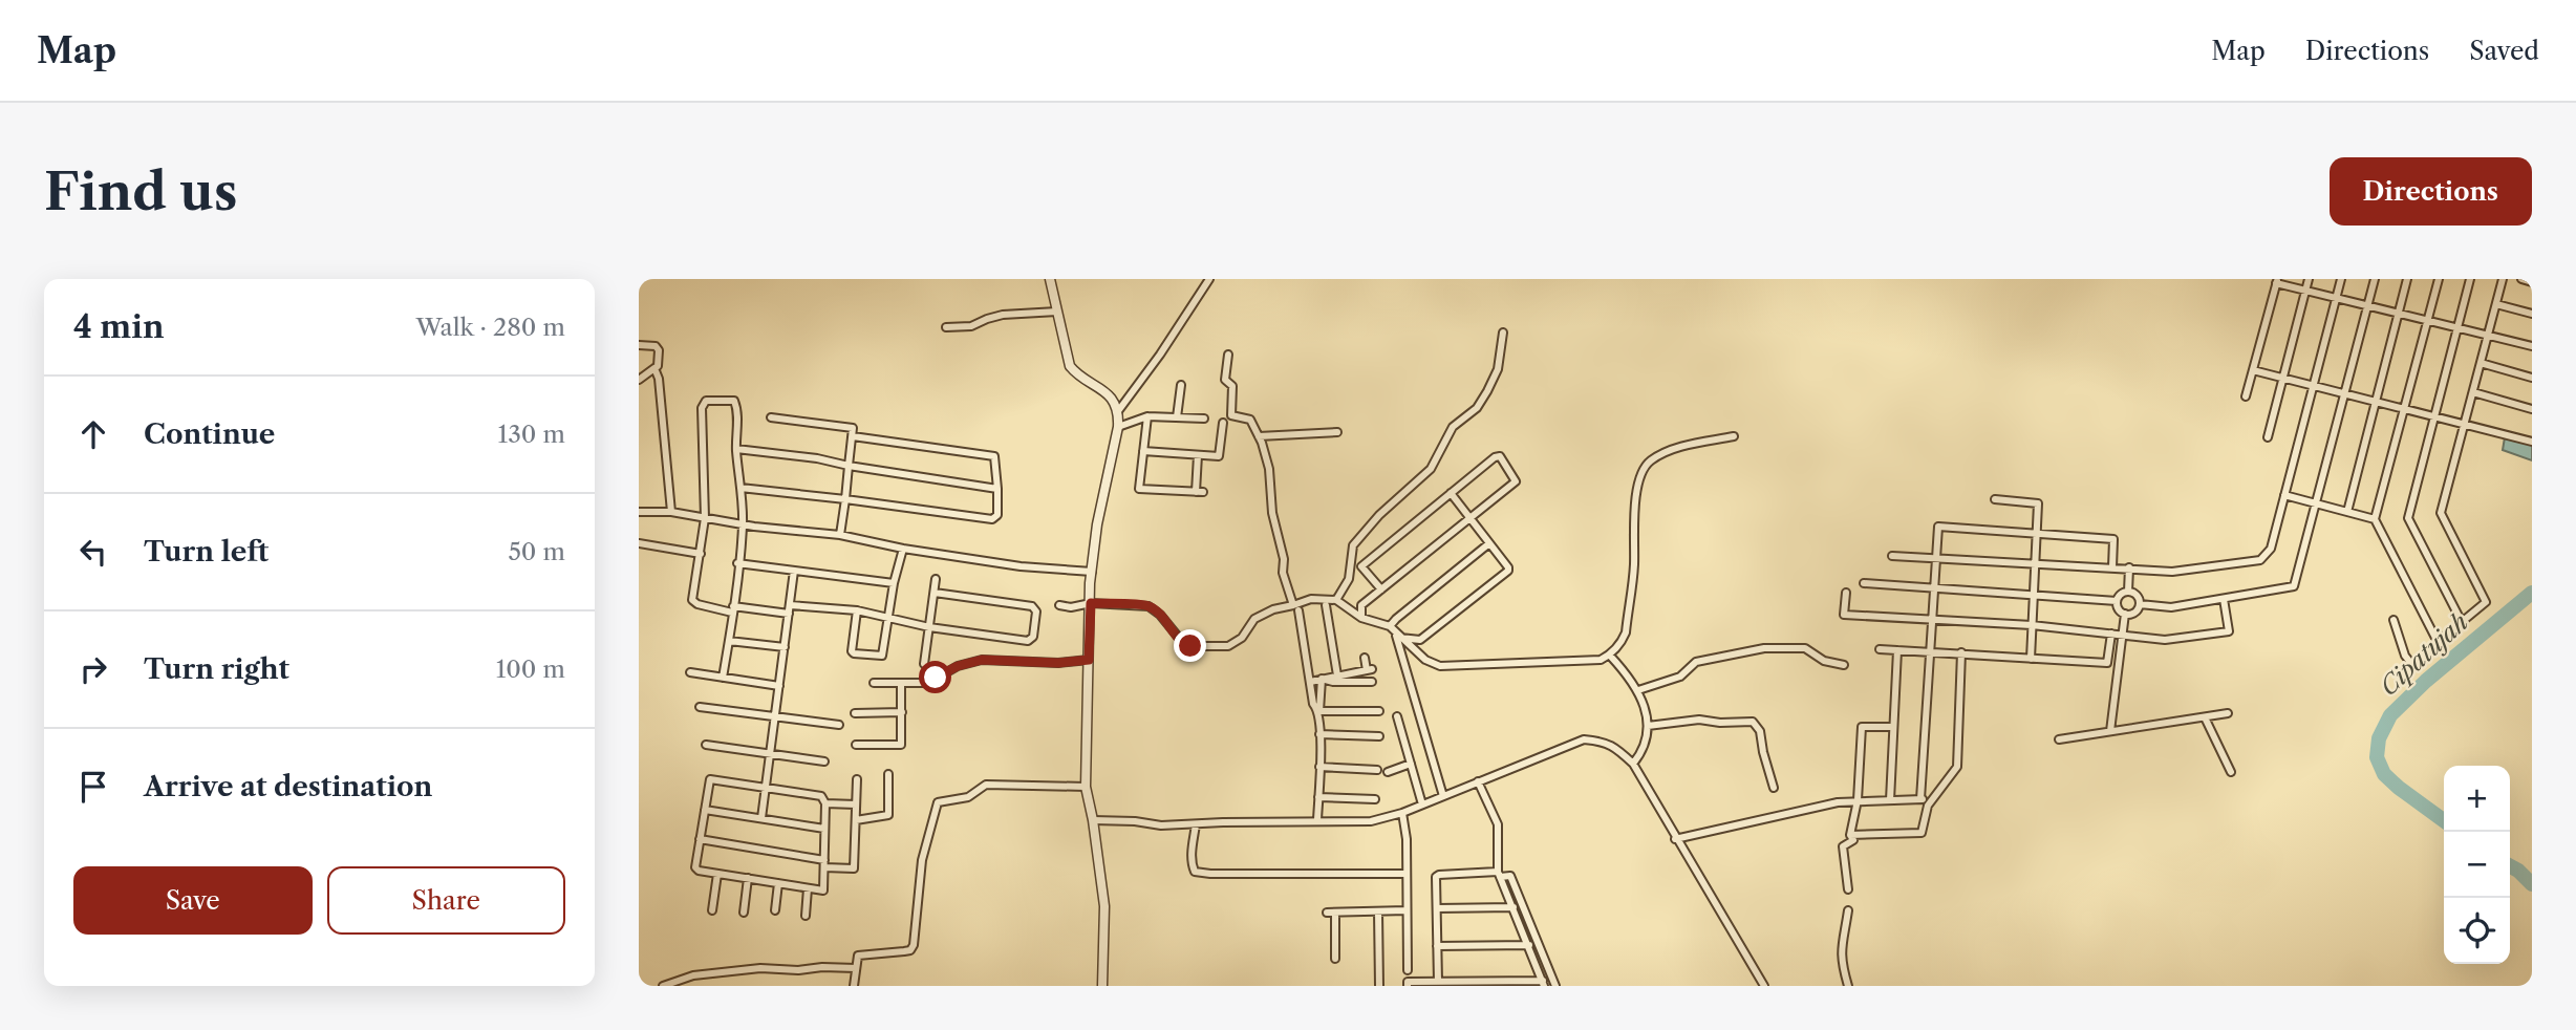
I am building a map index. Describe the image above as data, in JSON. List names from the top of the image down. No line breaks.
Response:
{"water":["Cipatujah"],"page":{"header":"Map","nav":["Map","Directions","Saved"],"buttons":["Directions",["Save","Share"]],"title":"Find us","heading":["4 min","Walk · 280 m"],"list":[["Continue","130 m"],["Turn left","50 m"],["Turn right","100 m"],"Arrive at destination"],"map_buttons":["+","−"]}}
